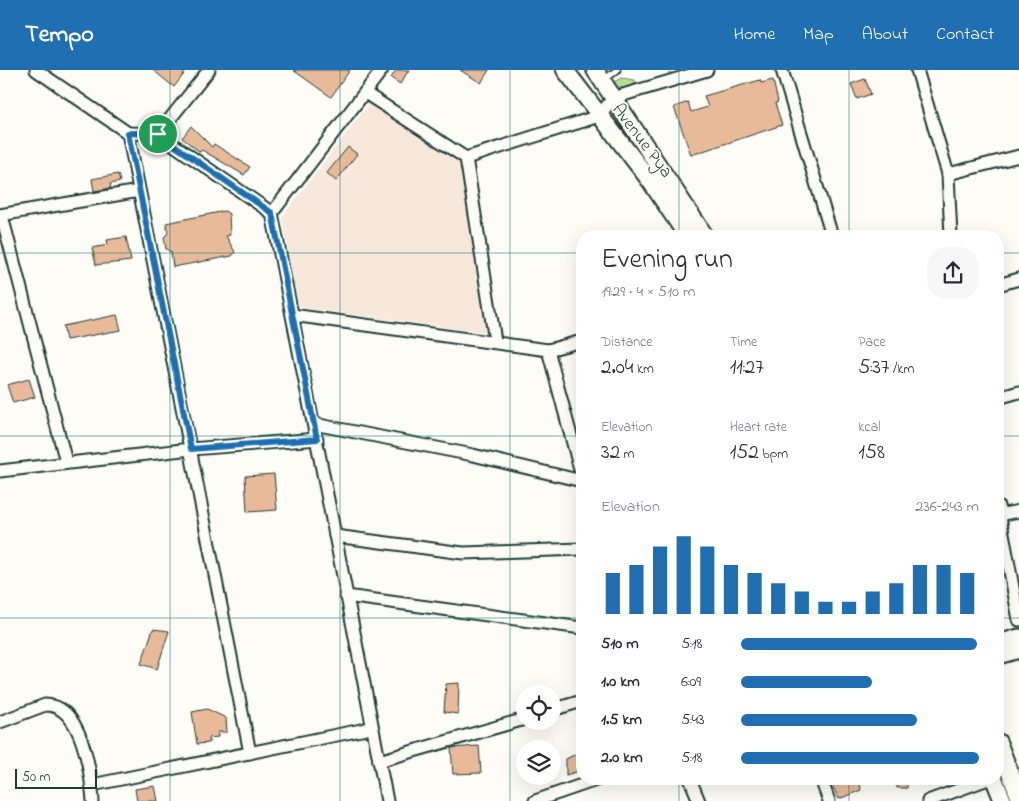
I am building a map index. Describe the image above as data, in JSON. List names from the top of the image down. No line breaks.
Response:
{"streets":{"main road":["Avenue Pya"]},"scale_bar":"50 m","page":{"header":"Tempo","nav":["Home","Map","About","Contact"],"heading":["Evening run","19:29 · 4 × 510 m"],"stats":[["Distance","2.04 km"],["Time","11:27"],["Pace","5:37 /km"],["Elevation","32 m"],["Heart rate","152 bpm"],["kcal","158"]],"chart":["Elevation","236–243 m"],"list":[{"name":"510 m","note":"5:18"},{"name":"1.0 km","note":"6:09"},{"name":"1.5 km","note":"5:43"},{"name":"2.0 km","note":"5:18"}],"scale":"50 m"}}
